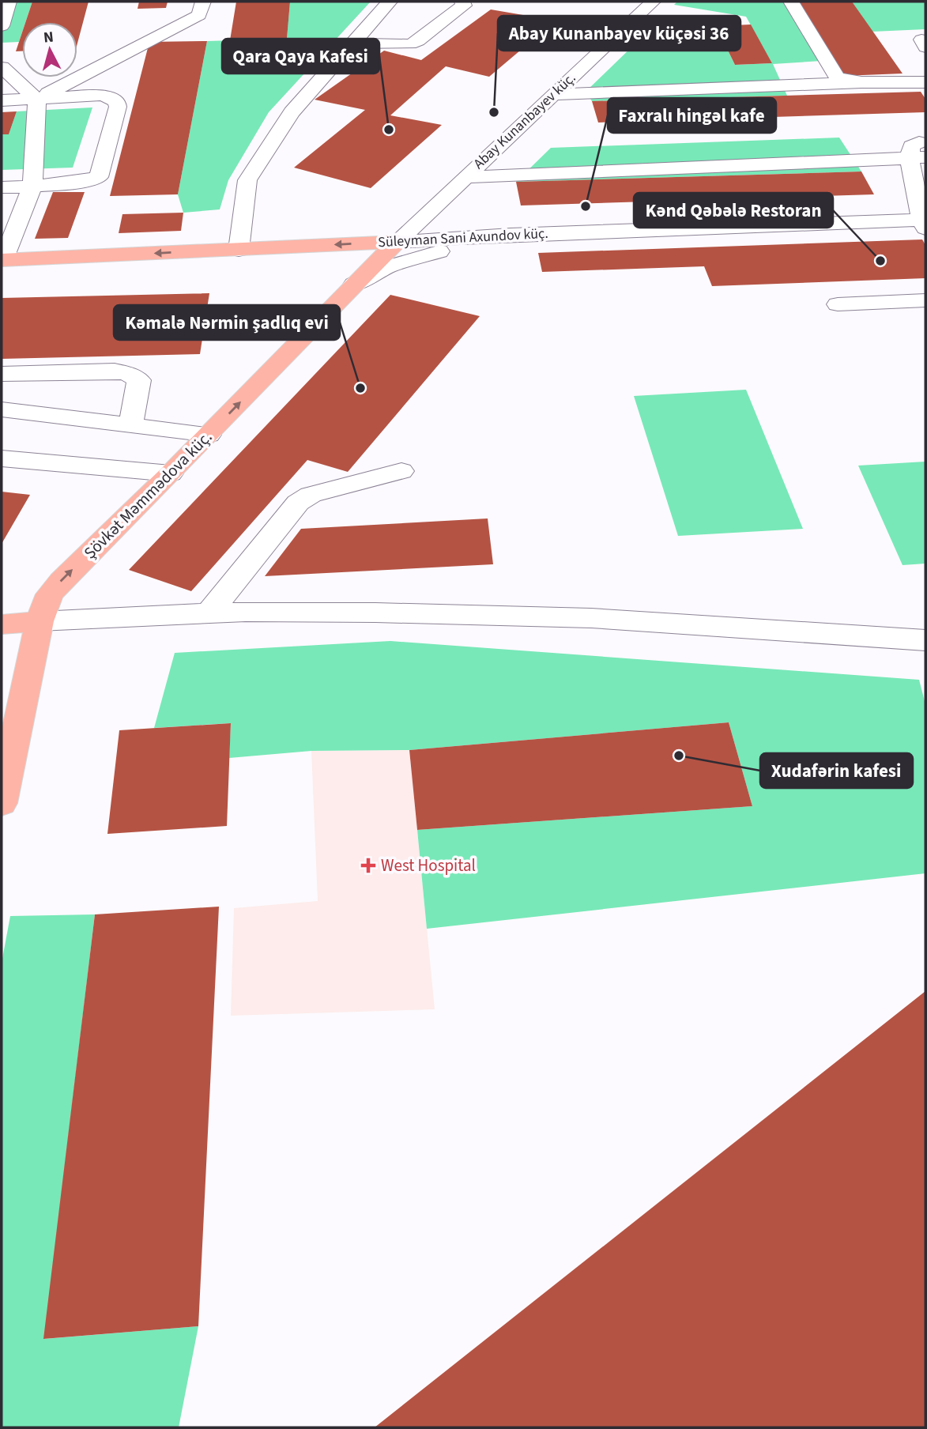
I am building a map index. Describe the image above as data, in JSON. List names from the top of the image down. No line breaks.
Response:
{"streets":{"main road":["Süleyman Sani Axundov küç.","Şövkət Məmmədova küç."],"street":["Abay Kunanbayev küç."]},"crossings":[["Abay Kunanbayev küç.","Süleyman Sani Axundov küç."],["Abay Kunanbayev küç.","Şövkət Məmmədova küç."],["Süleyman Sani Axundov küç.","Şövkət Məmmədova küç."]],"one_way":["Süleyman Sani Axundov küç.","Şövkət Məmmədova küç."],"places":{"other":["Abay Kunanbayev küçəsi 36","Qara Qaya Kafesi","Faxralı hingəl kafe","Kәnd Qәbәlә Restoran","Kəmalə Nərmin şadlıq evi","Xudafərin kafesi"],"health":["West Hospital"]},"north":"top"}
